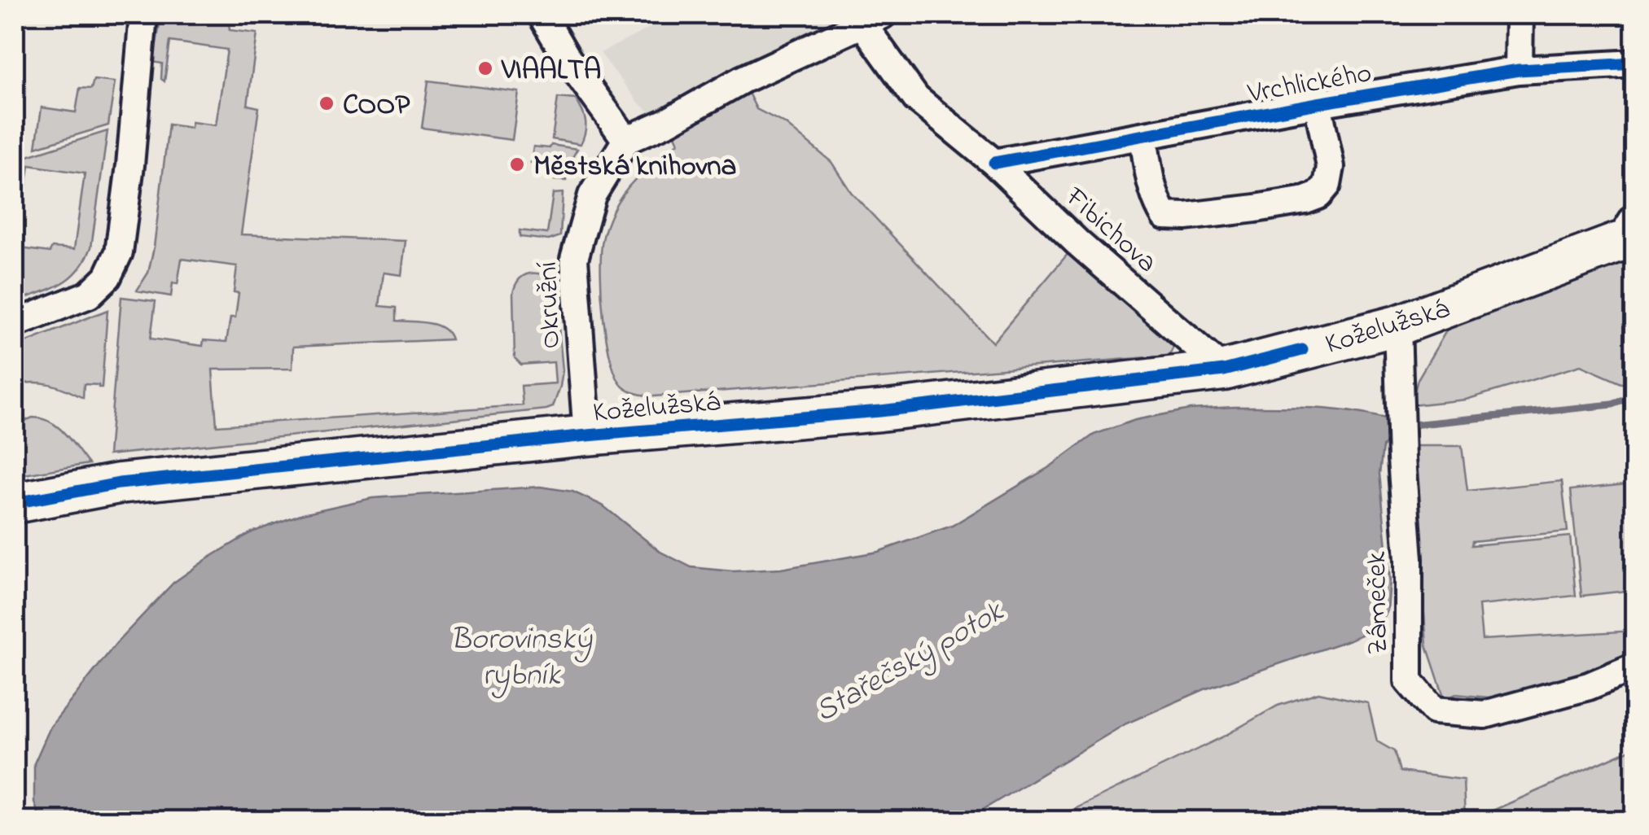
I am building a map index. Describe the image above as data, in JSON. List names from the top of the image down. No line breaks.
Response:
{"streets":{"main road":["Koželužská"],"street":["Vrchlického","Fibichova","Okružní","Zámeček"]},"crossings":[["Vrchlického","Fibichova"],["Fibichova","Okružní"],["Fibichova","Koželužská"],["Okružní","Koželužská"],["Koželužská","Zámeček"]],"water":["Borovinský rybník","Stařečský potok"],"places":["VIAALTA","COOP","Městská knihovna"]}
